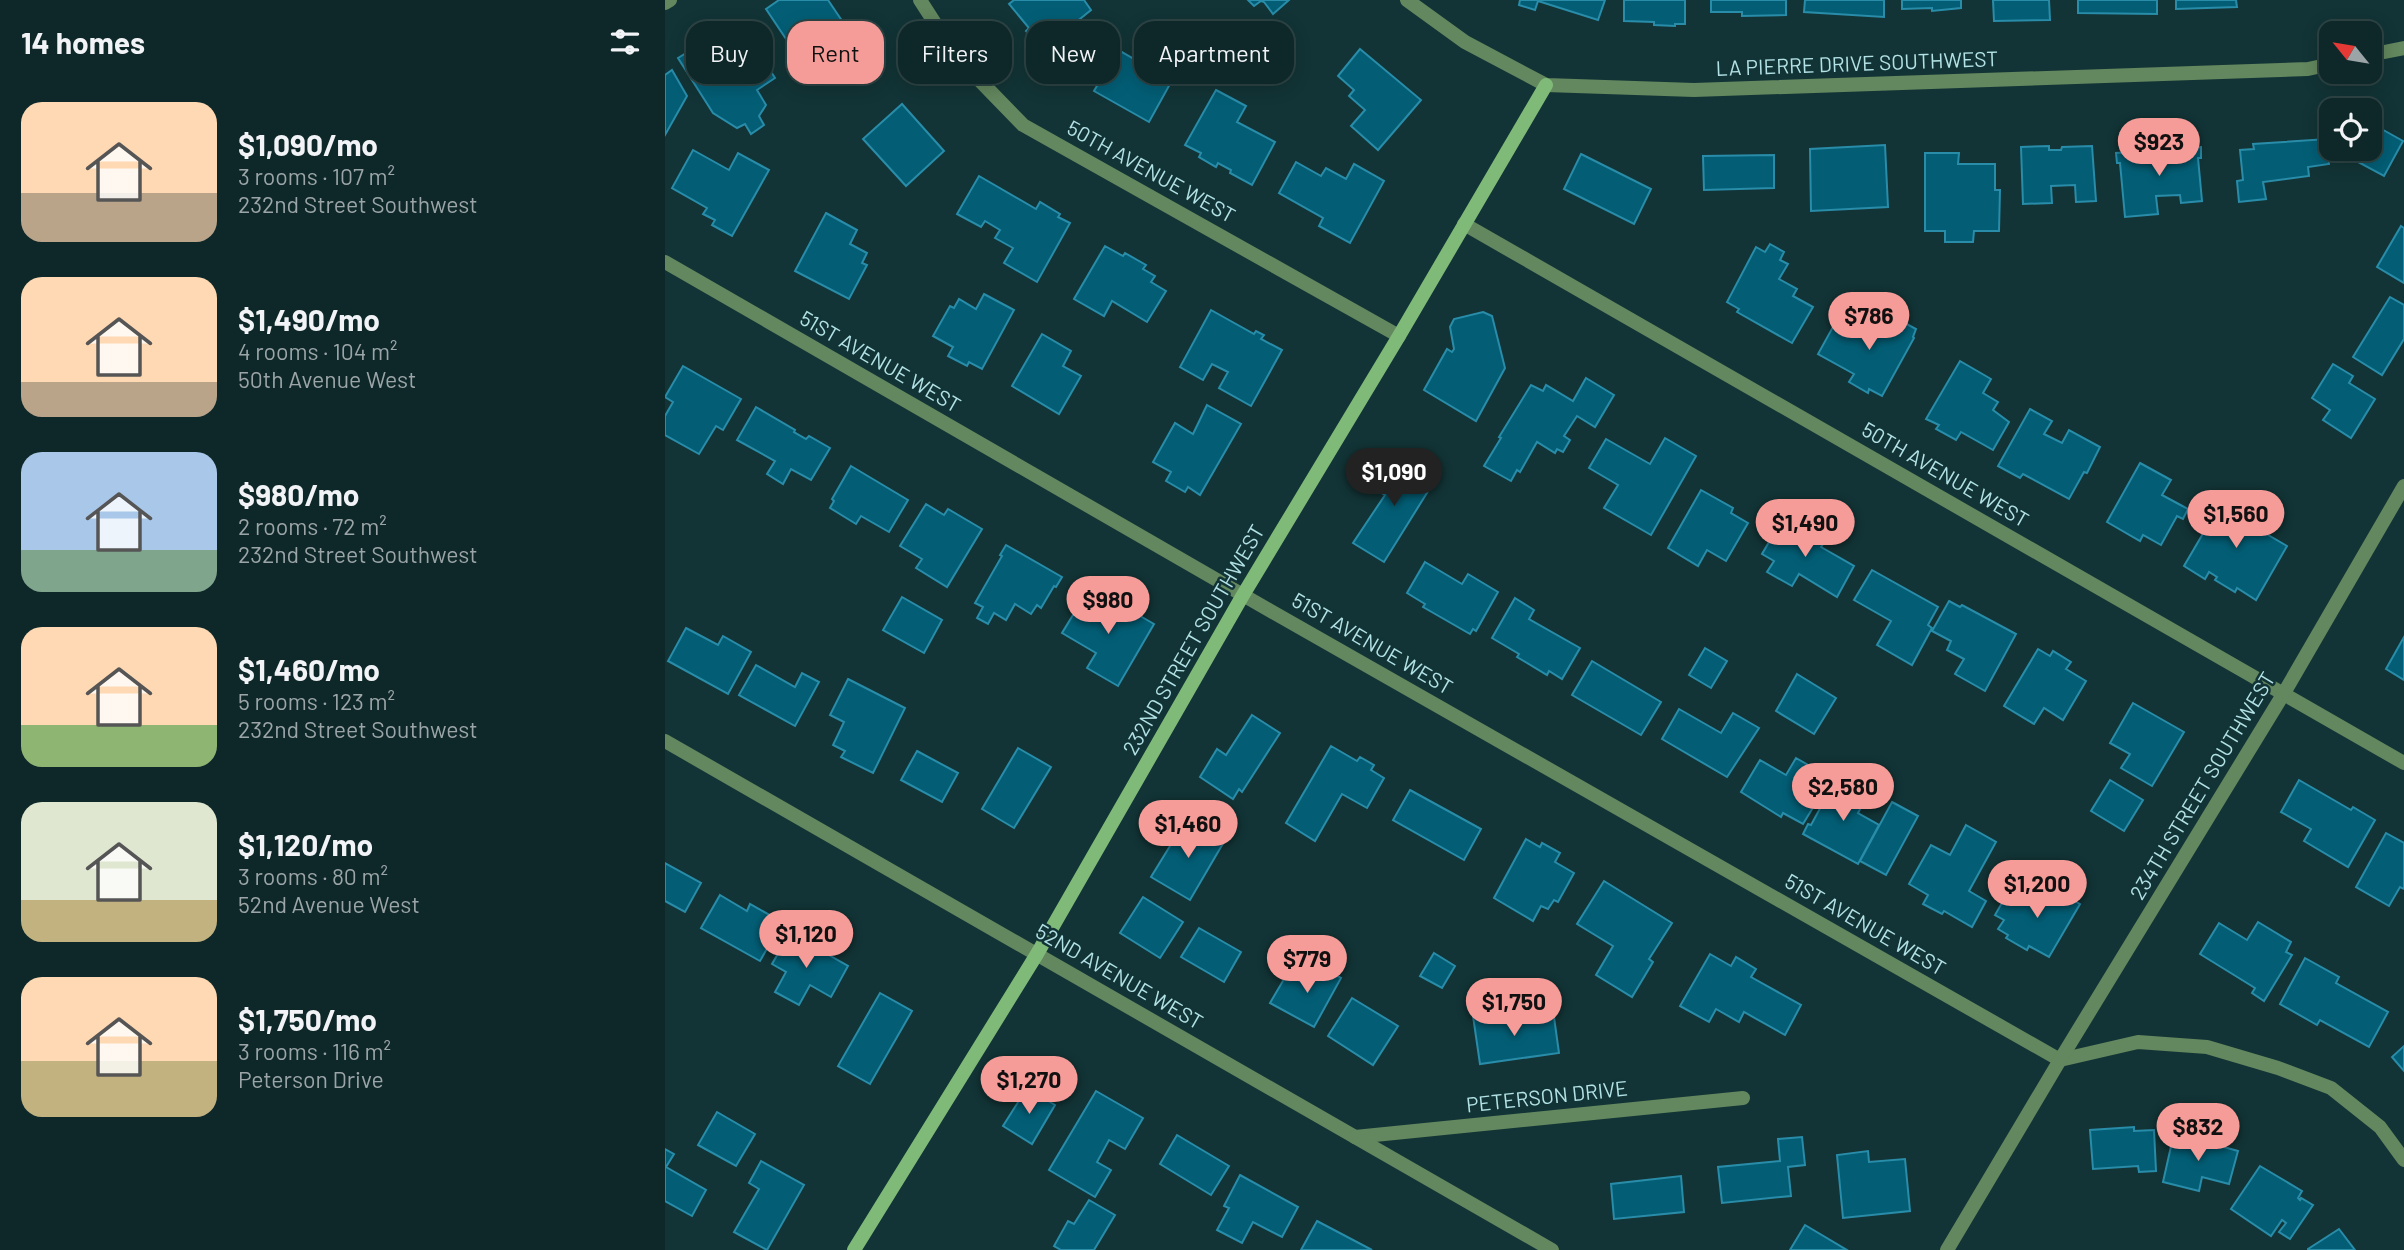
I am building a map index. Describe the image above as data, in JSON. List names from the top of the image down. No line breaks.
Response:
{"streets":{"street":["LA PIERRE DRIVE SOUTHWEST","50TH AVENUE WEST","51ST AVENUE WEST","232ND STREET SOUTHWEST","234TH STREET SOUTHWEST","52ND AVENUE WEST","PETERSON DRIVE"]},"crossings":[["LA PIERRE DRIVE SOUTHWEST","232ND STREET SOUTHWEST"],["50TH AVENUE WEST","232ND STREET SOUTHWEST"],["50TH AVENUE WEST","234TH STREET SOUTHWEST"],["51ST AVENUE WEST","232ND STREET SOUTHWEST"],["51ST AVENUE WEST","234TH STREET SOUTHWEST"],["232ND STREET SOUTHWEST","52ND AVENUE WEST"],["52ND AVENUE WEST","PETERSON DRIVE"]],"north":"top left","page":{"heading":"14 homes","chip":["Buy","Rent","Filters","New","Apartment"],"list":[{"name":"$1,090/mo","note":"3 rooms · 107 m² · 232nd Street Southwest"},{"name":"$1,490/mo","note":"4 rooms · 104 m² · 50th Avenue West"},{"name":"$980/mo","note":"2 rooms · 72 m² · 232nd Street Southwest"},{"name":"$1,460/mo","note":"5 rooms · 123 m² · 232nd Street Southwest"},{"name":"$1,120/mo","note":"3 rooms · 80 m² · 52nd Avenue West"},{"name":"$1,750/mo","note":"3 rooms · 116 m² · Peterson Drive"}],"price":["$923","$786","$1,090","$1,560","$1,490","$980","$2,580","$1,460","$1,200","$1,120","$779","$1,750","$1,270","$832"]}}
